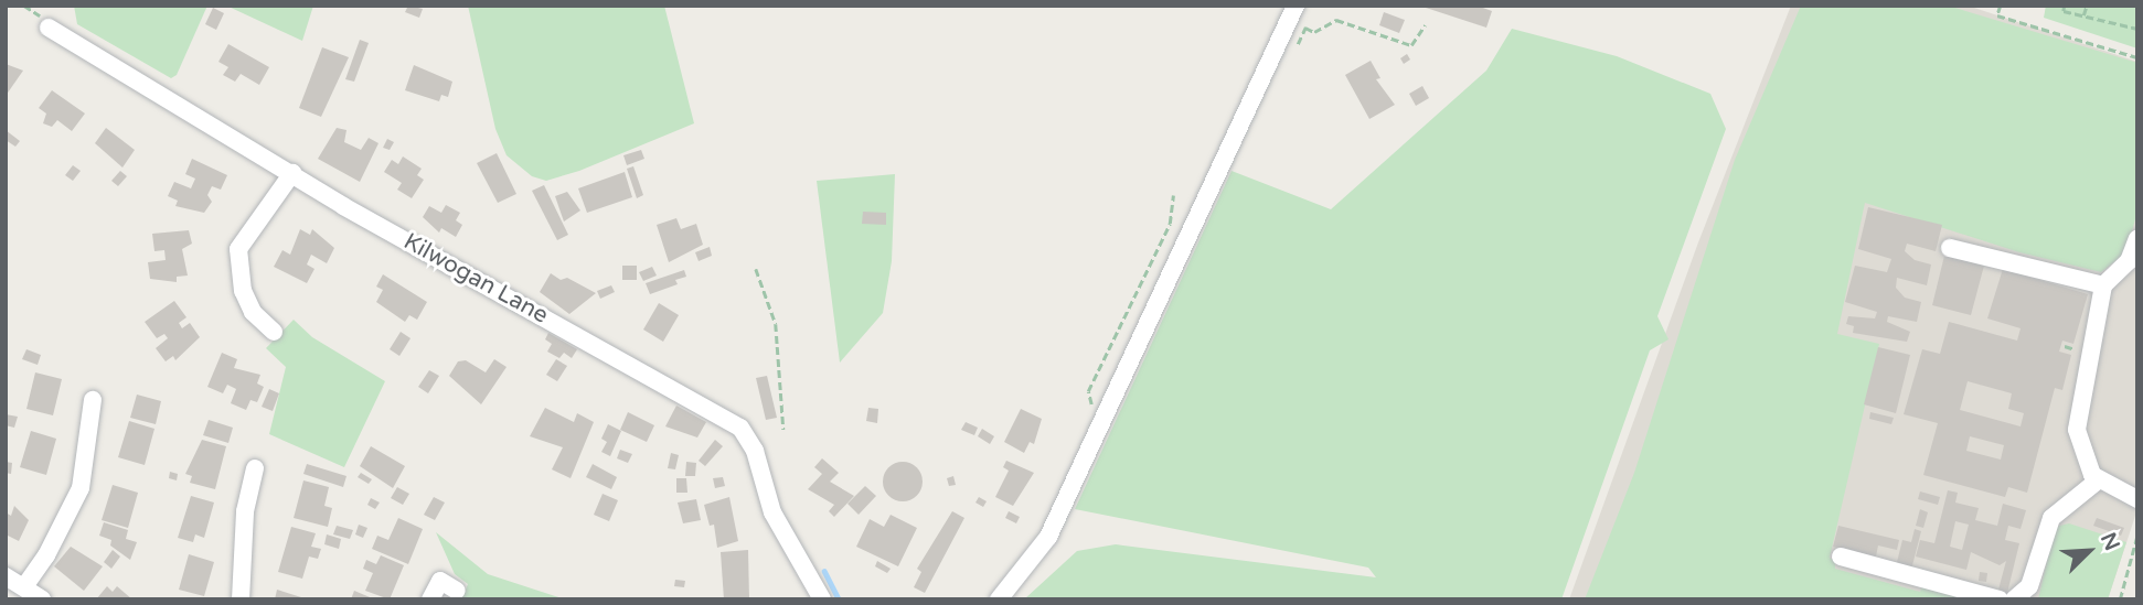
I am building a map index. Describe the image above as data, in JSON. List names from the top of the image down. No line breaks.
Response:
{"streets":{"street":["Kilwogan Lane"]},"north":"top right"}
